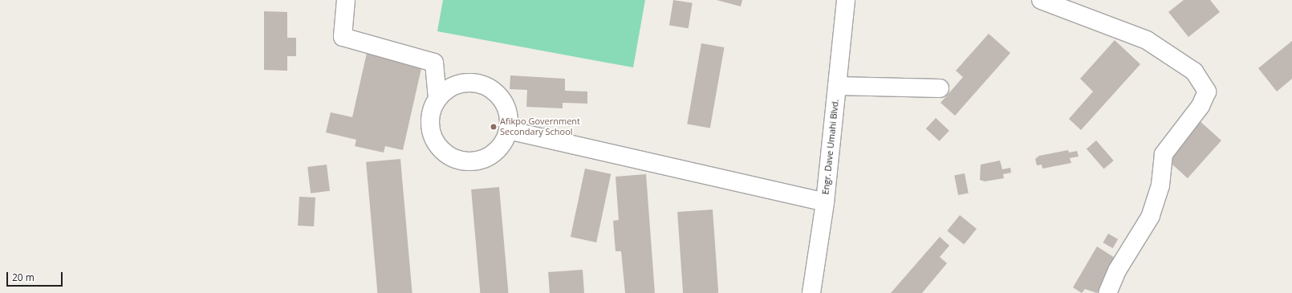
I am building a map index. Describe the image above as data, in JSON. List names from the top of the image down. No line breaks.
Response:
{"streets":{"street":["Engr. Dave Umahi Blvd."]},"places":["Afikpo Government Secondary School"],"scale_bar":"20 m"}
